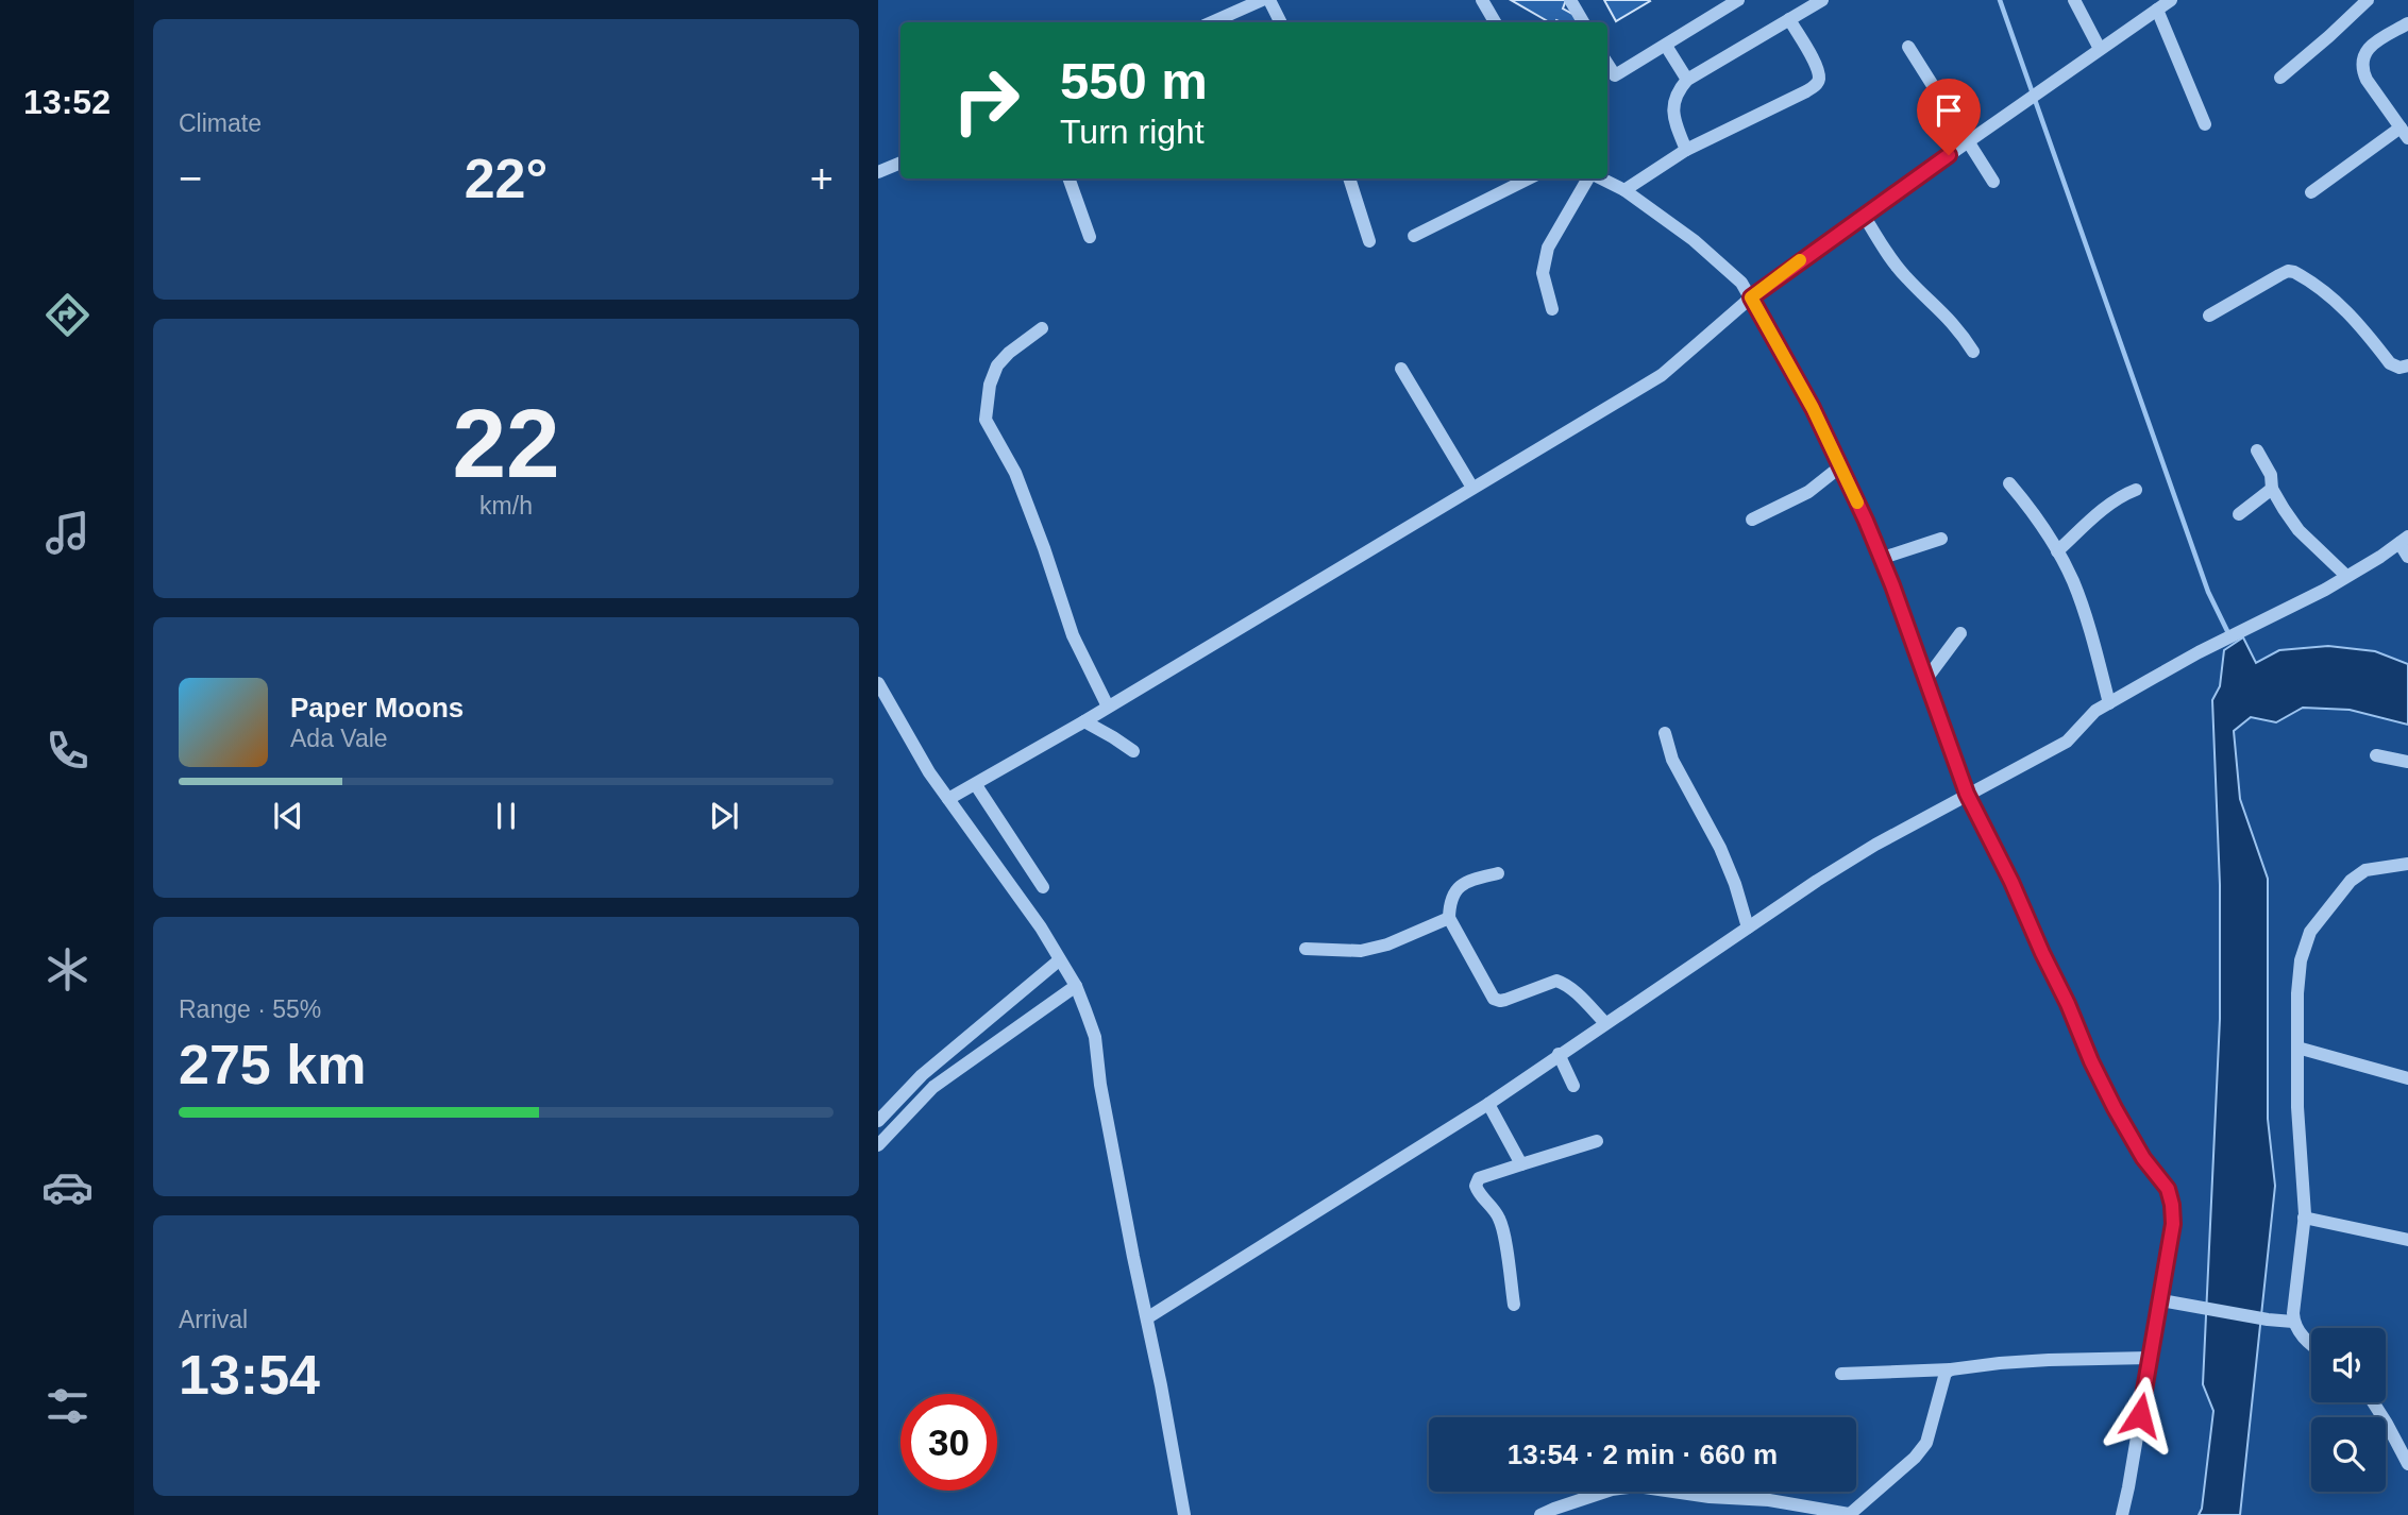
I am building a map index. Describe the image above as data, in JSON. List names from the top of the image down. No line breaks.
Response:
{"page":{"tabs":"13:52","tile":["Climate",["22","km/h"],["Range · 55%","275 km"],["Arrival","13:54"]],"turn":["550 m","Turn right"],"heat":["−","22°","+"],"song":["Paper Moons","Ada Vale"],"limit":"30","trip":"13:54 · 2 min · 660 m"}}
